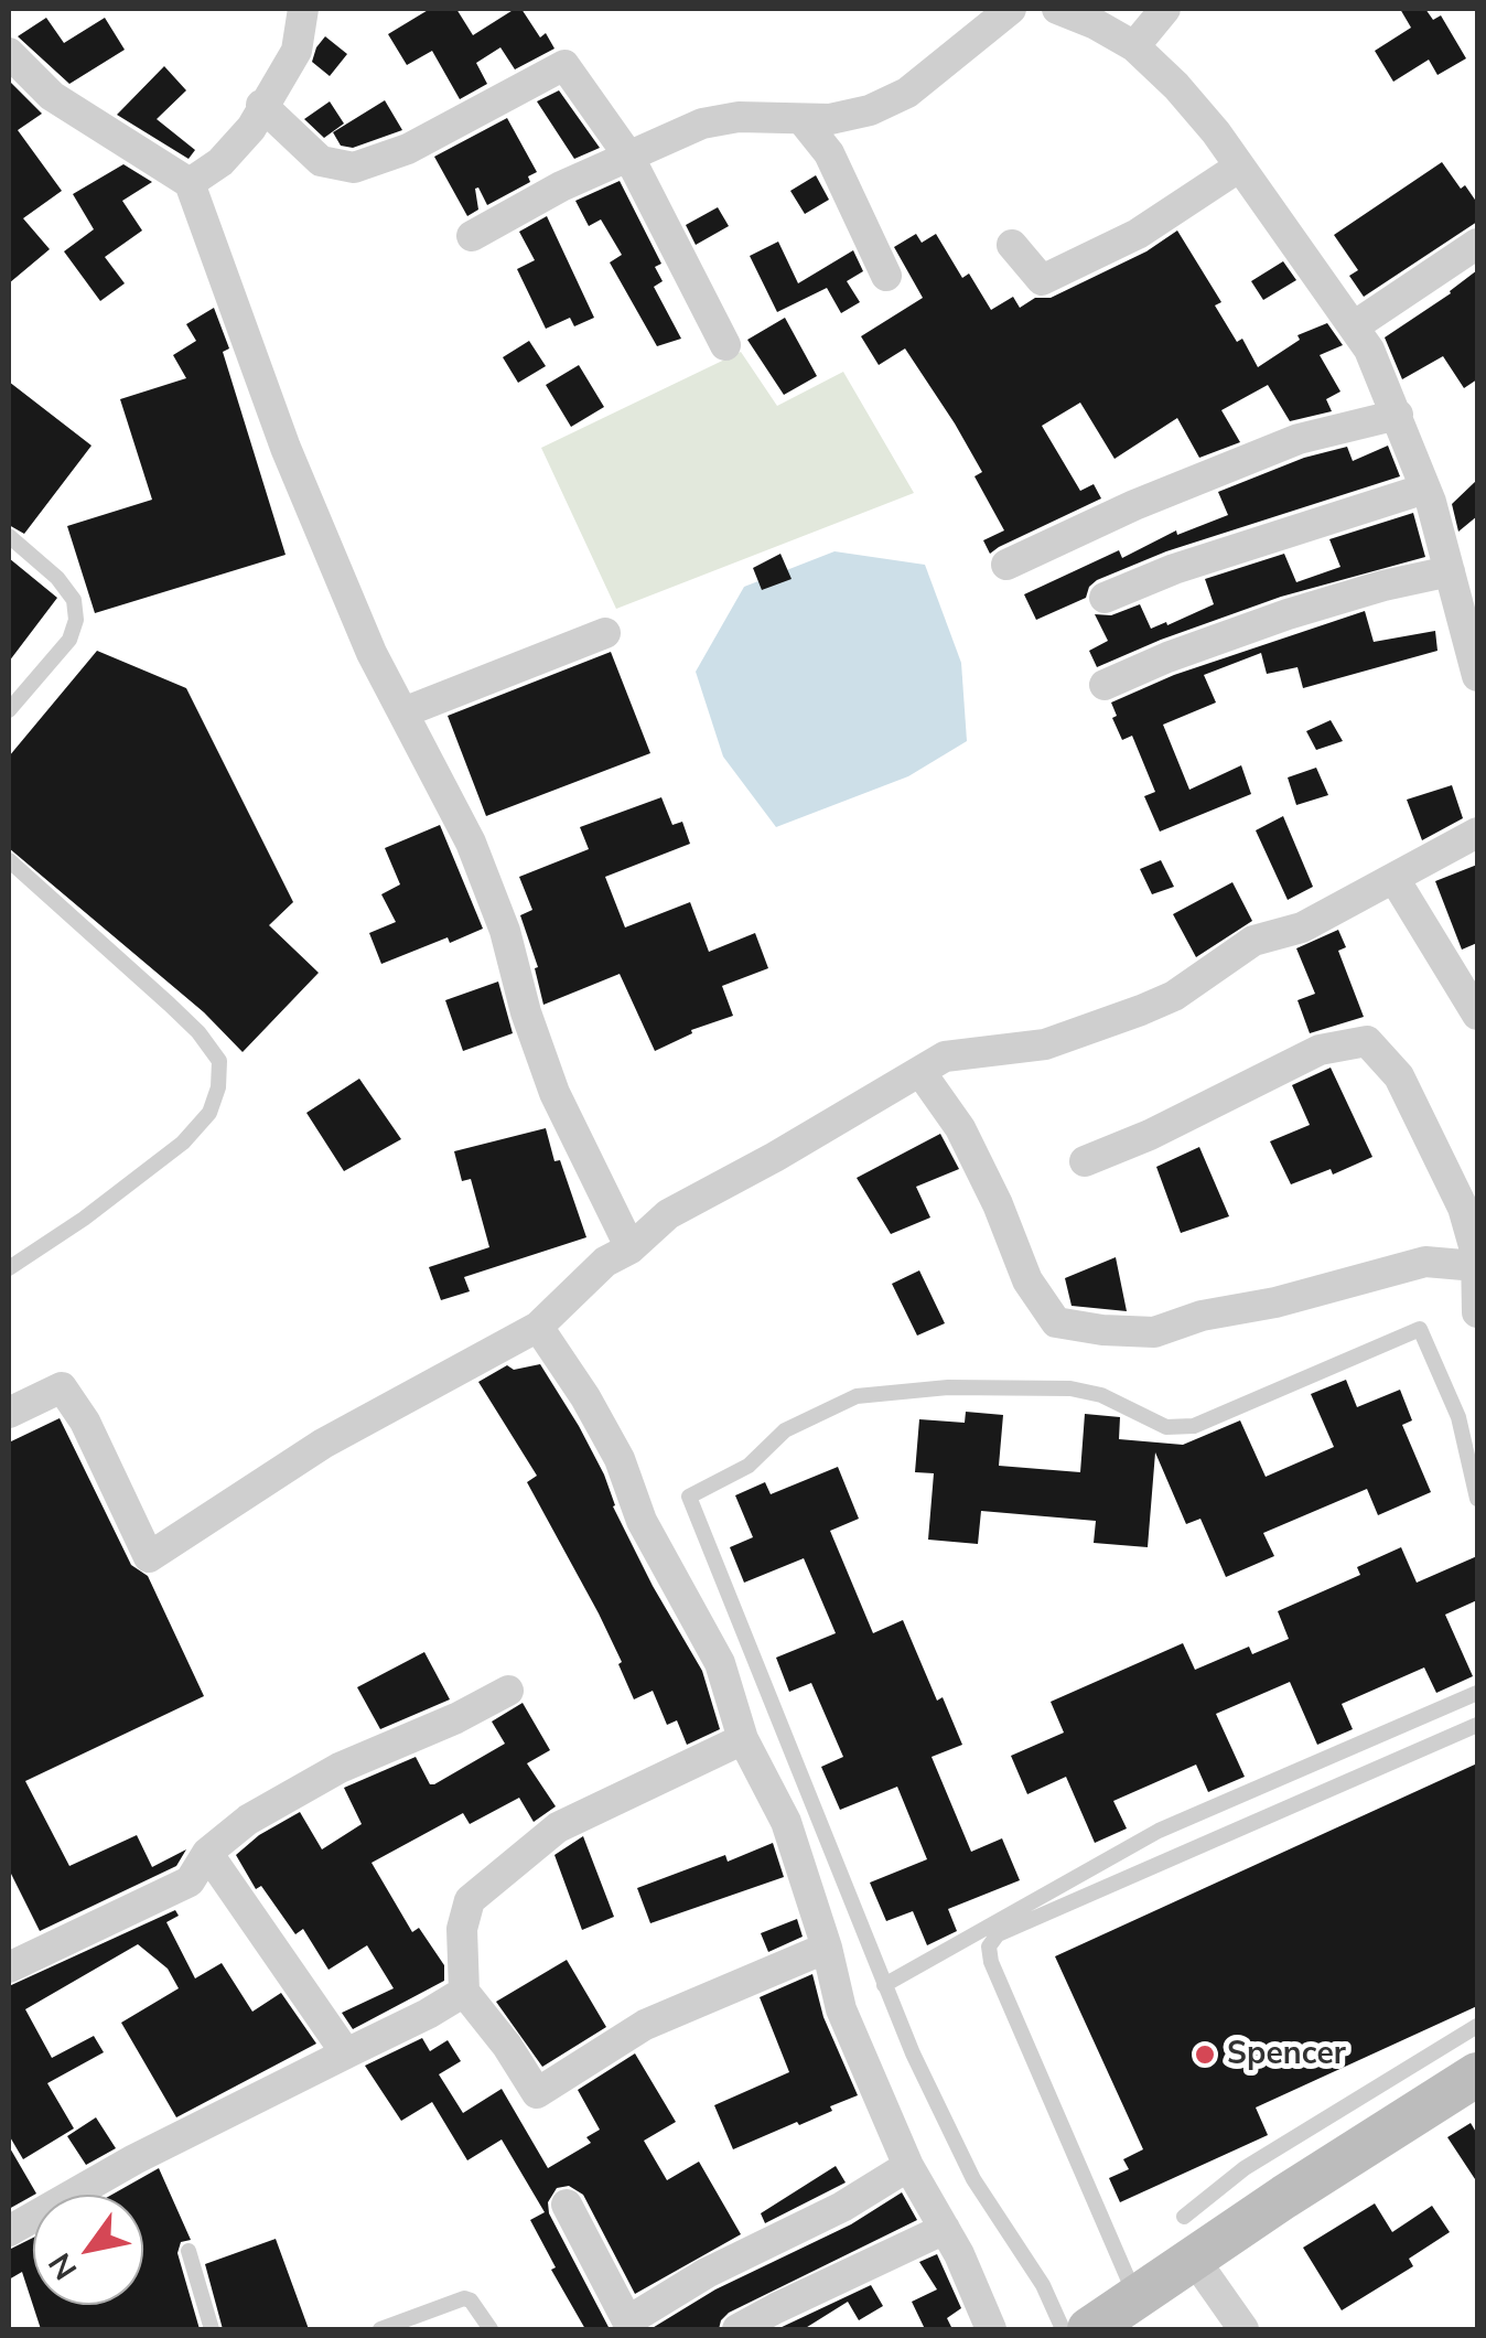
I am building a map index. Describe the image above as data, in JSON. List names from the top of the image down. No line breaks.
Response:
{"places":["Spencer"],"north":"bottom left"}
